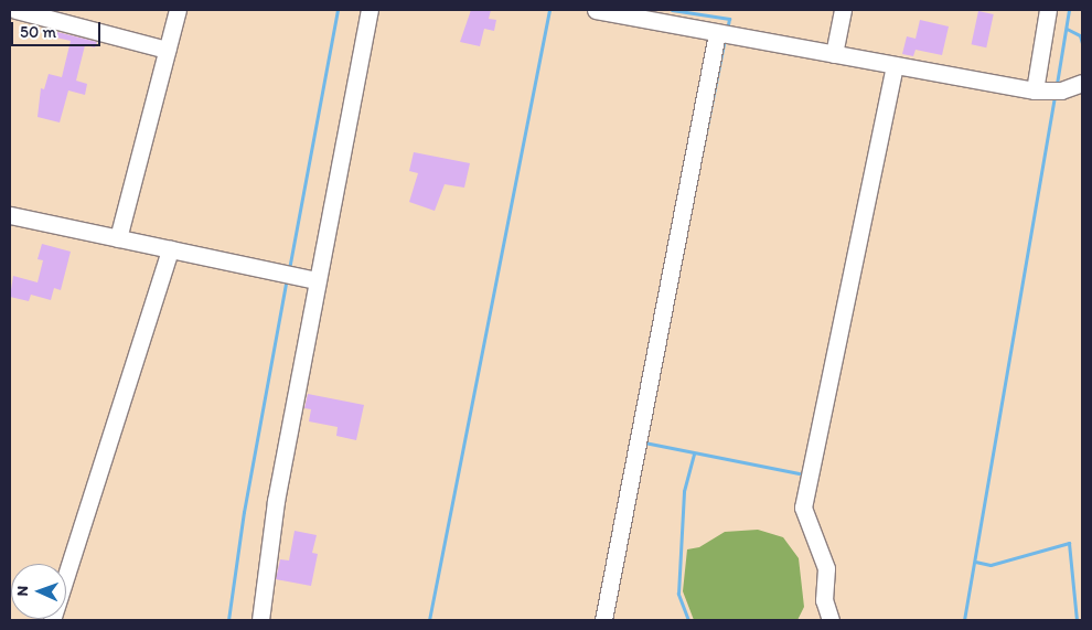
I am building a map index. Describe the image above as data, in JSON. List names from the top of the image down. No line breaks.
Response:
{"scale_bar":"50 m","north":"left"}
